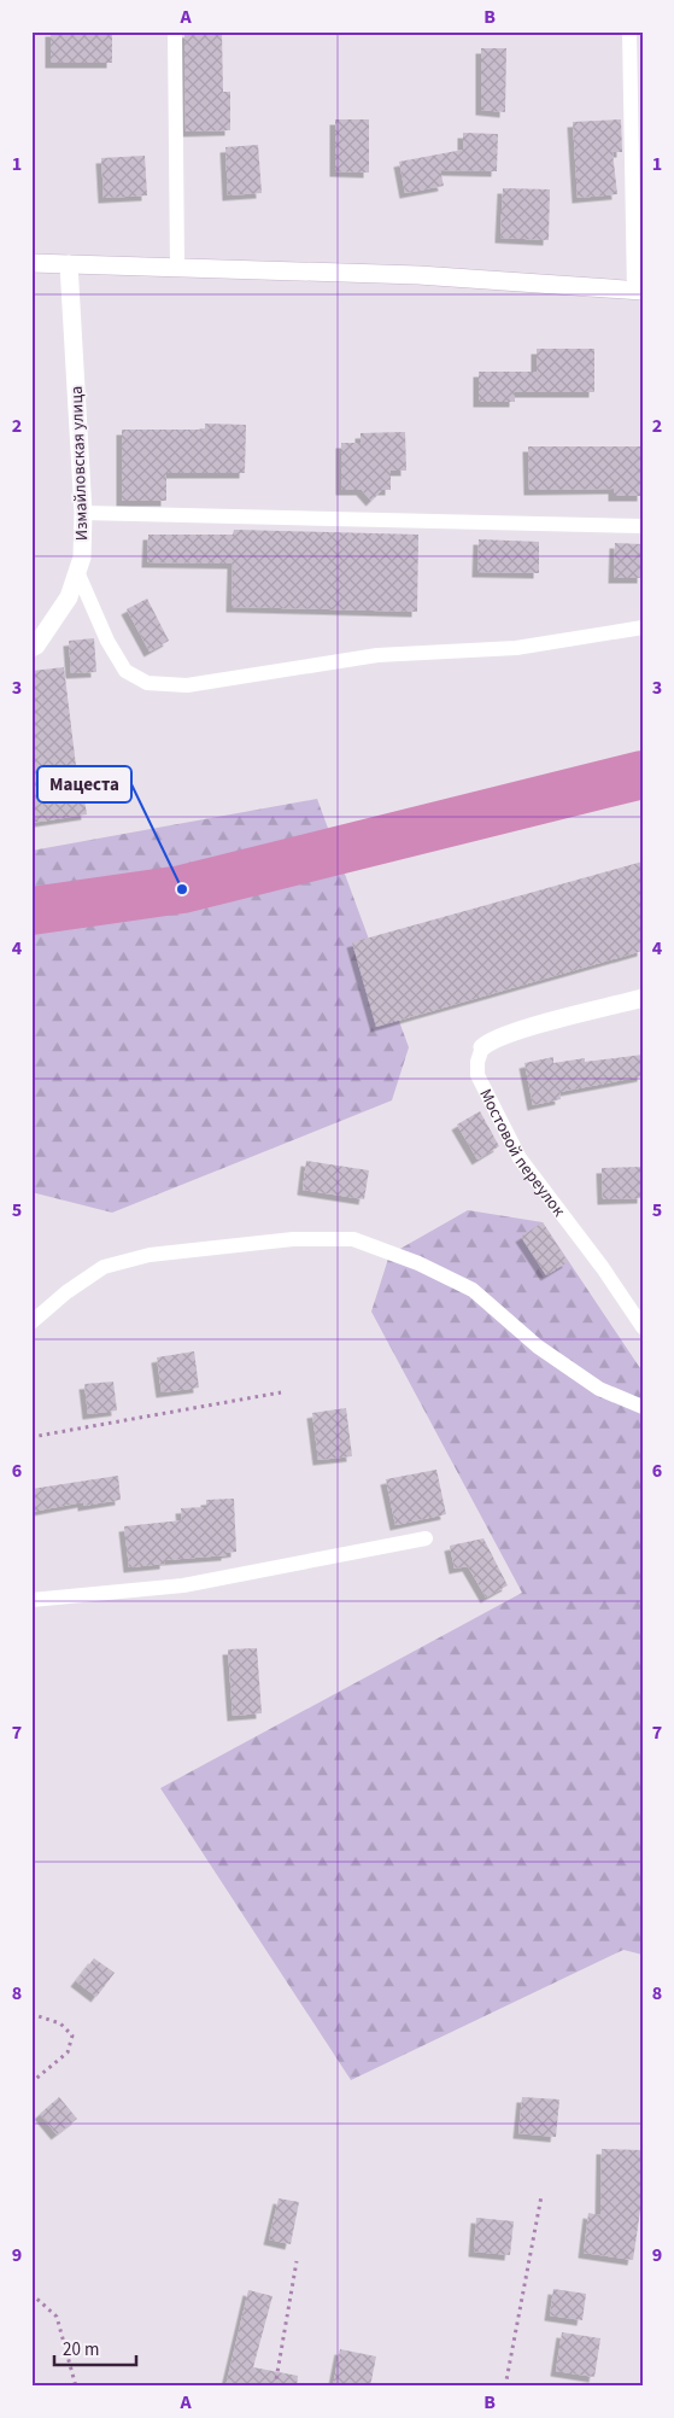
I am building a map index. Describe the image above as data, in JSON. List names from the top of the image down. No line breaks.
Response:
{"streets":{"street":["Измайловская улица","Мостовой переулок"]},"places":["Мацеста"],"scale_bar":"20 m","grid":{"columns":["A","B"],"rows":["1","2","3","4","5","6","7","8","9"]}}
